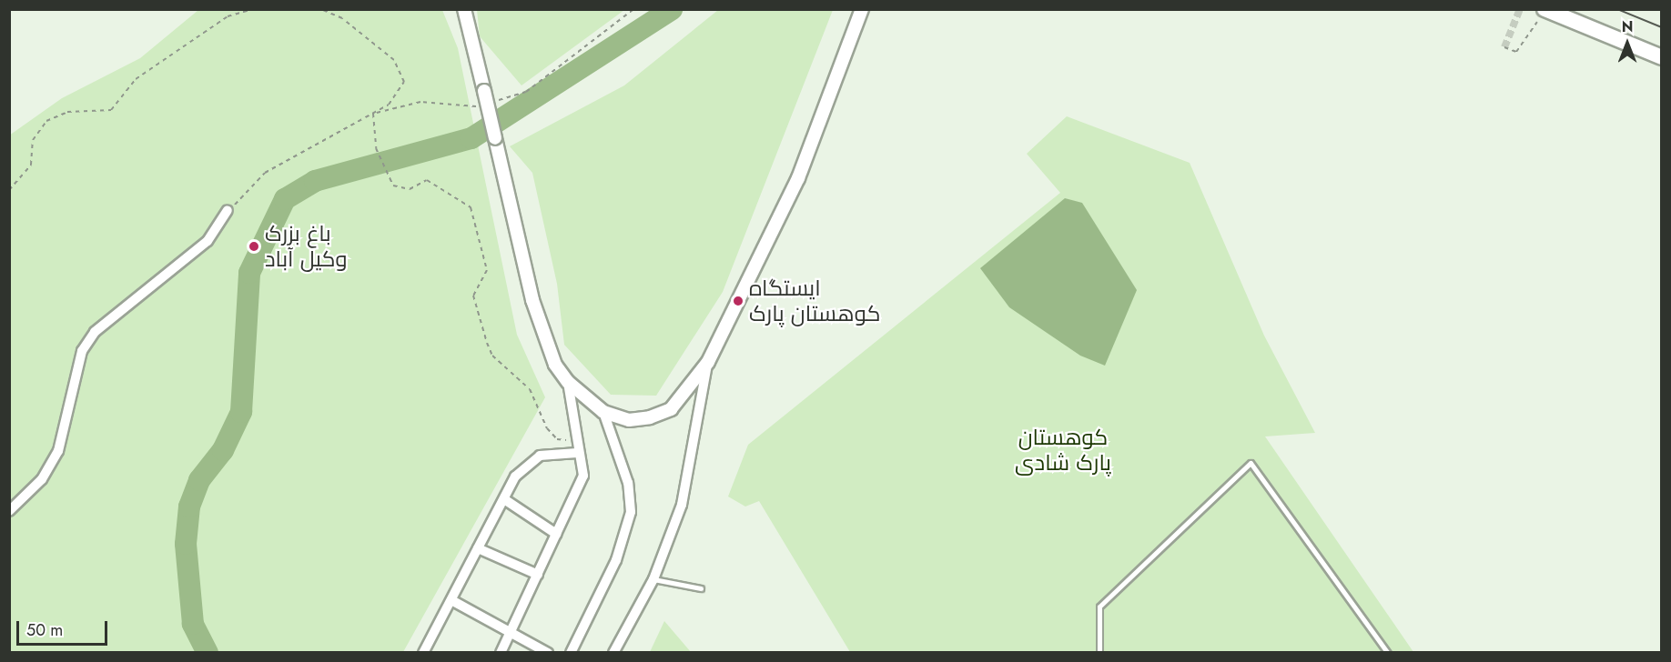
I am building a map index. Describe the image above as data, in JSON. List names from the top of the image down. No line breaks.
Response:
{"parks":["کوهستان پارک شادی"],"places":["باغ بزرک وکیل آباد","ایستگاه کوهستان پارک"],"scale_bar":"50 m","north":"top"}
